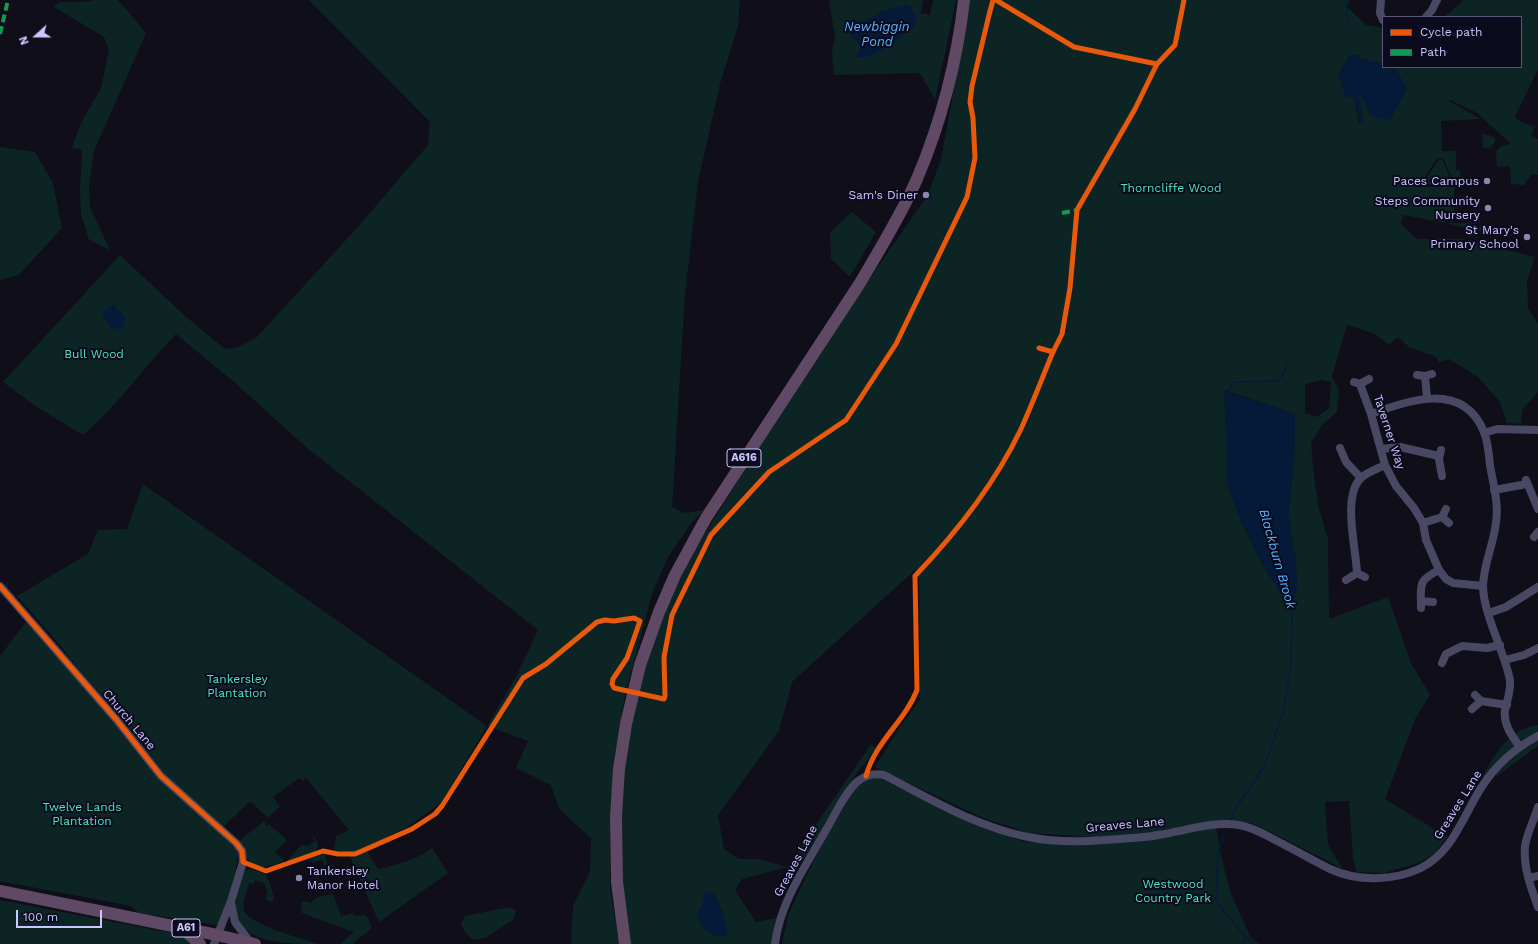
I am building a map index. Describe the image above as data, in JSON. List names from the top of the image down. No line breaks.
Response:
{"streets":{"highway":["A616","A61"],"street":["Taverner Way","Church Lane","Greaves Lane"]},"crossings":[["Church Lane","A61"]],"water":["Newbiggin Pond","Blackburn Brook"],"parks":["Thorncliffe Wood","Bull Wood","Tankersley Plantation","Twelve Lands Plantation","Westwood Country Park"],"places":["Paces Campus","Sam's Diner","Steps Community Nursery","St Mary's Primary School","Tankersley Manor Hotel"],"legend":["Cycle path","Path"],"scale_bar":"100 m","north":"left"}
